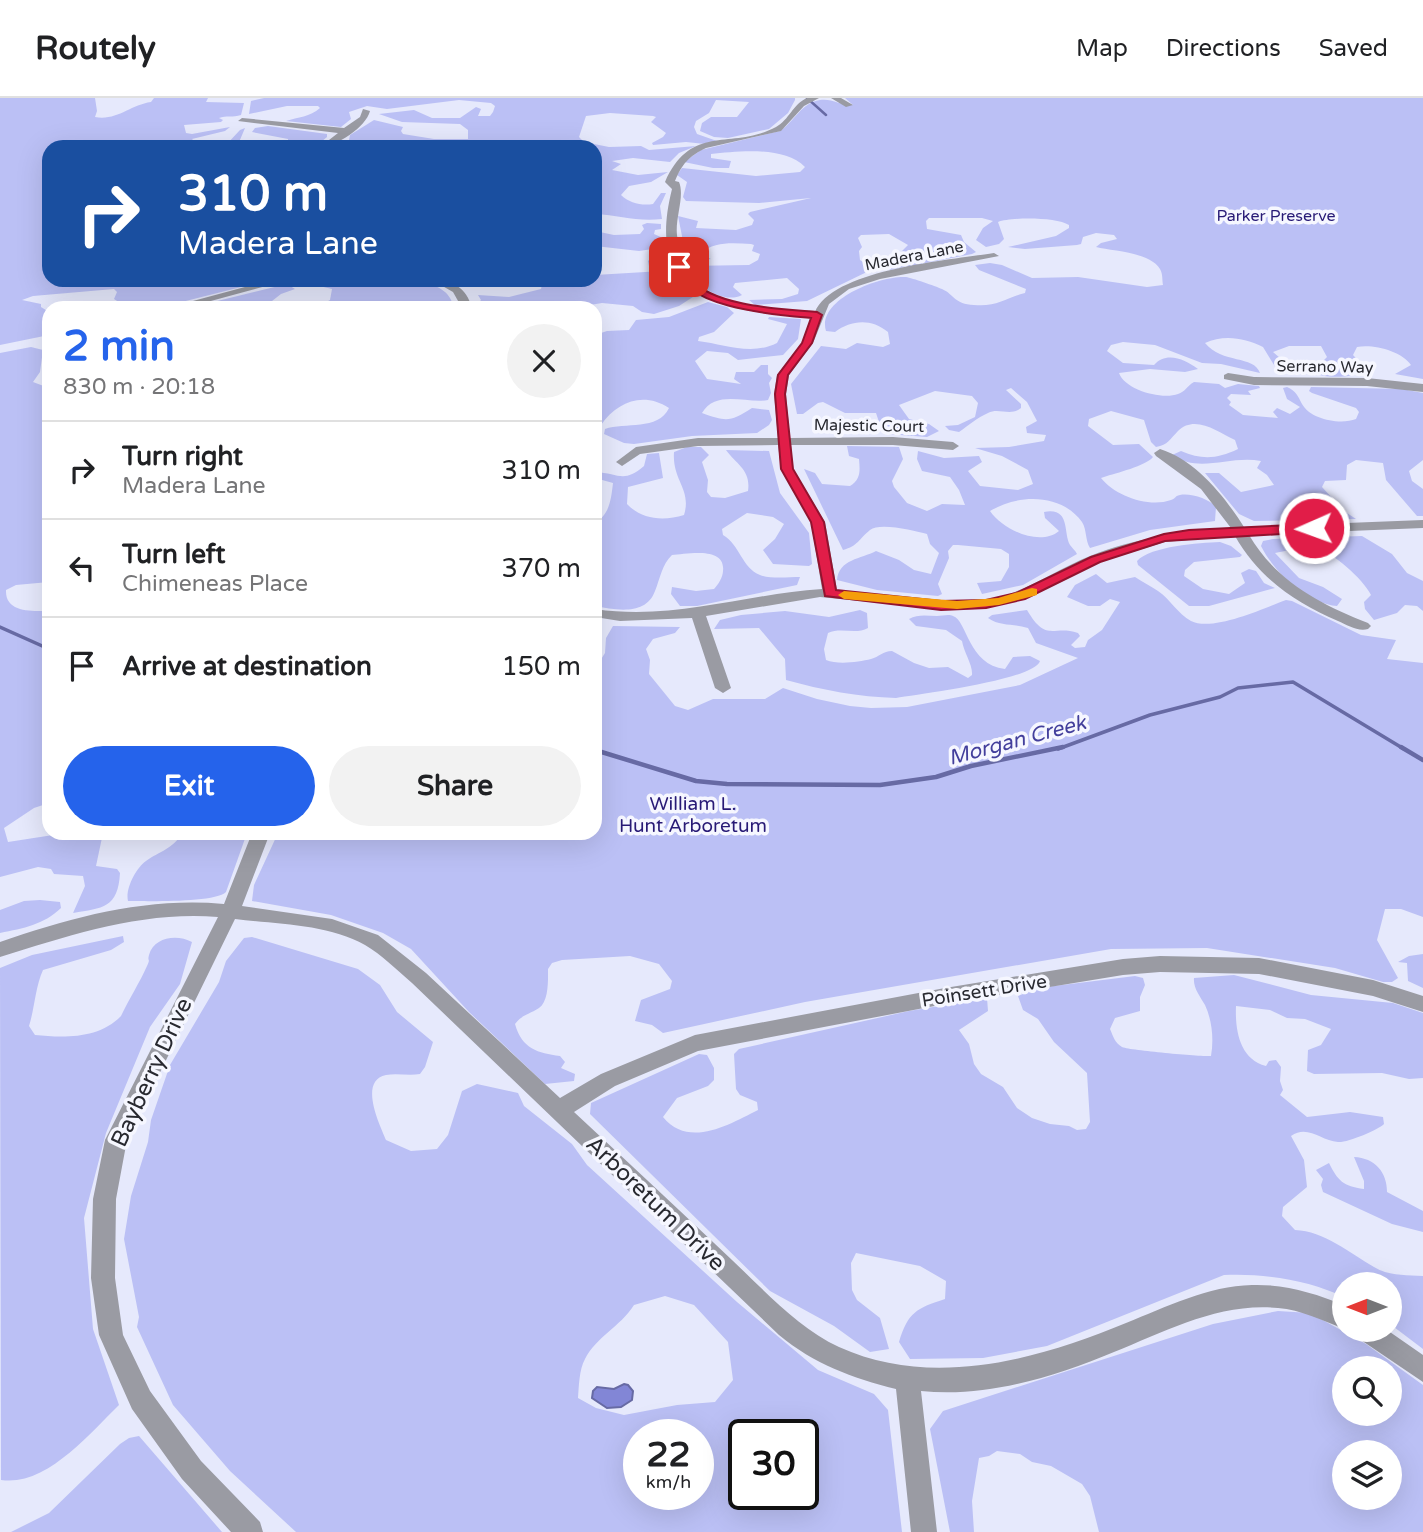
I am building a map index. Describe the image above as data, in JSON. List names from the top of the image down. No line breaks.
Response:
{"streets":{"street":["Madera Lane","Serrano Way","Majestic Court","Poinsett Drive","Bayberry Drive","Arboretum Drive"]},"crossings":[["Madera Lane","Majestic Court"],["Poinsett Drive","Arboretum Drive"],["Bayberry Drive","Arboretum Drive"]],"water":["Morgan Creek"],"parks":["Parker Preserve","William L. Hunt Arboretum"],"north":"left","page":{"header":"Routely","nav":["Map","Directions","Saved"],"turn":["310 m","Madera Lane"],"heading":["2 min","830 m · 20:18"],"list":[{"name":"Turn right","note":"Madera Lane","value":"310 m"},{"name":"Turn left","note":"Chimeneas Place","value":"370 m"},{"name":"Arrive at destination","value":"150 m"}],"buttons":["Exit","Share"],"speed":"22 km/h","limit":"30"}}
